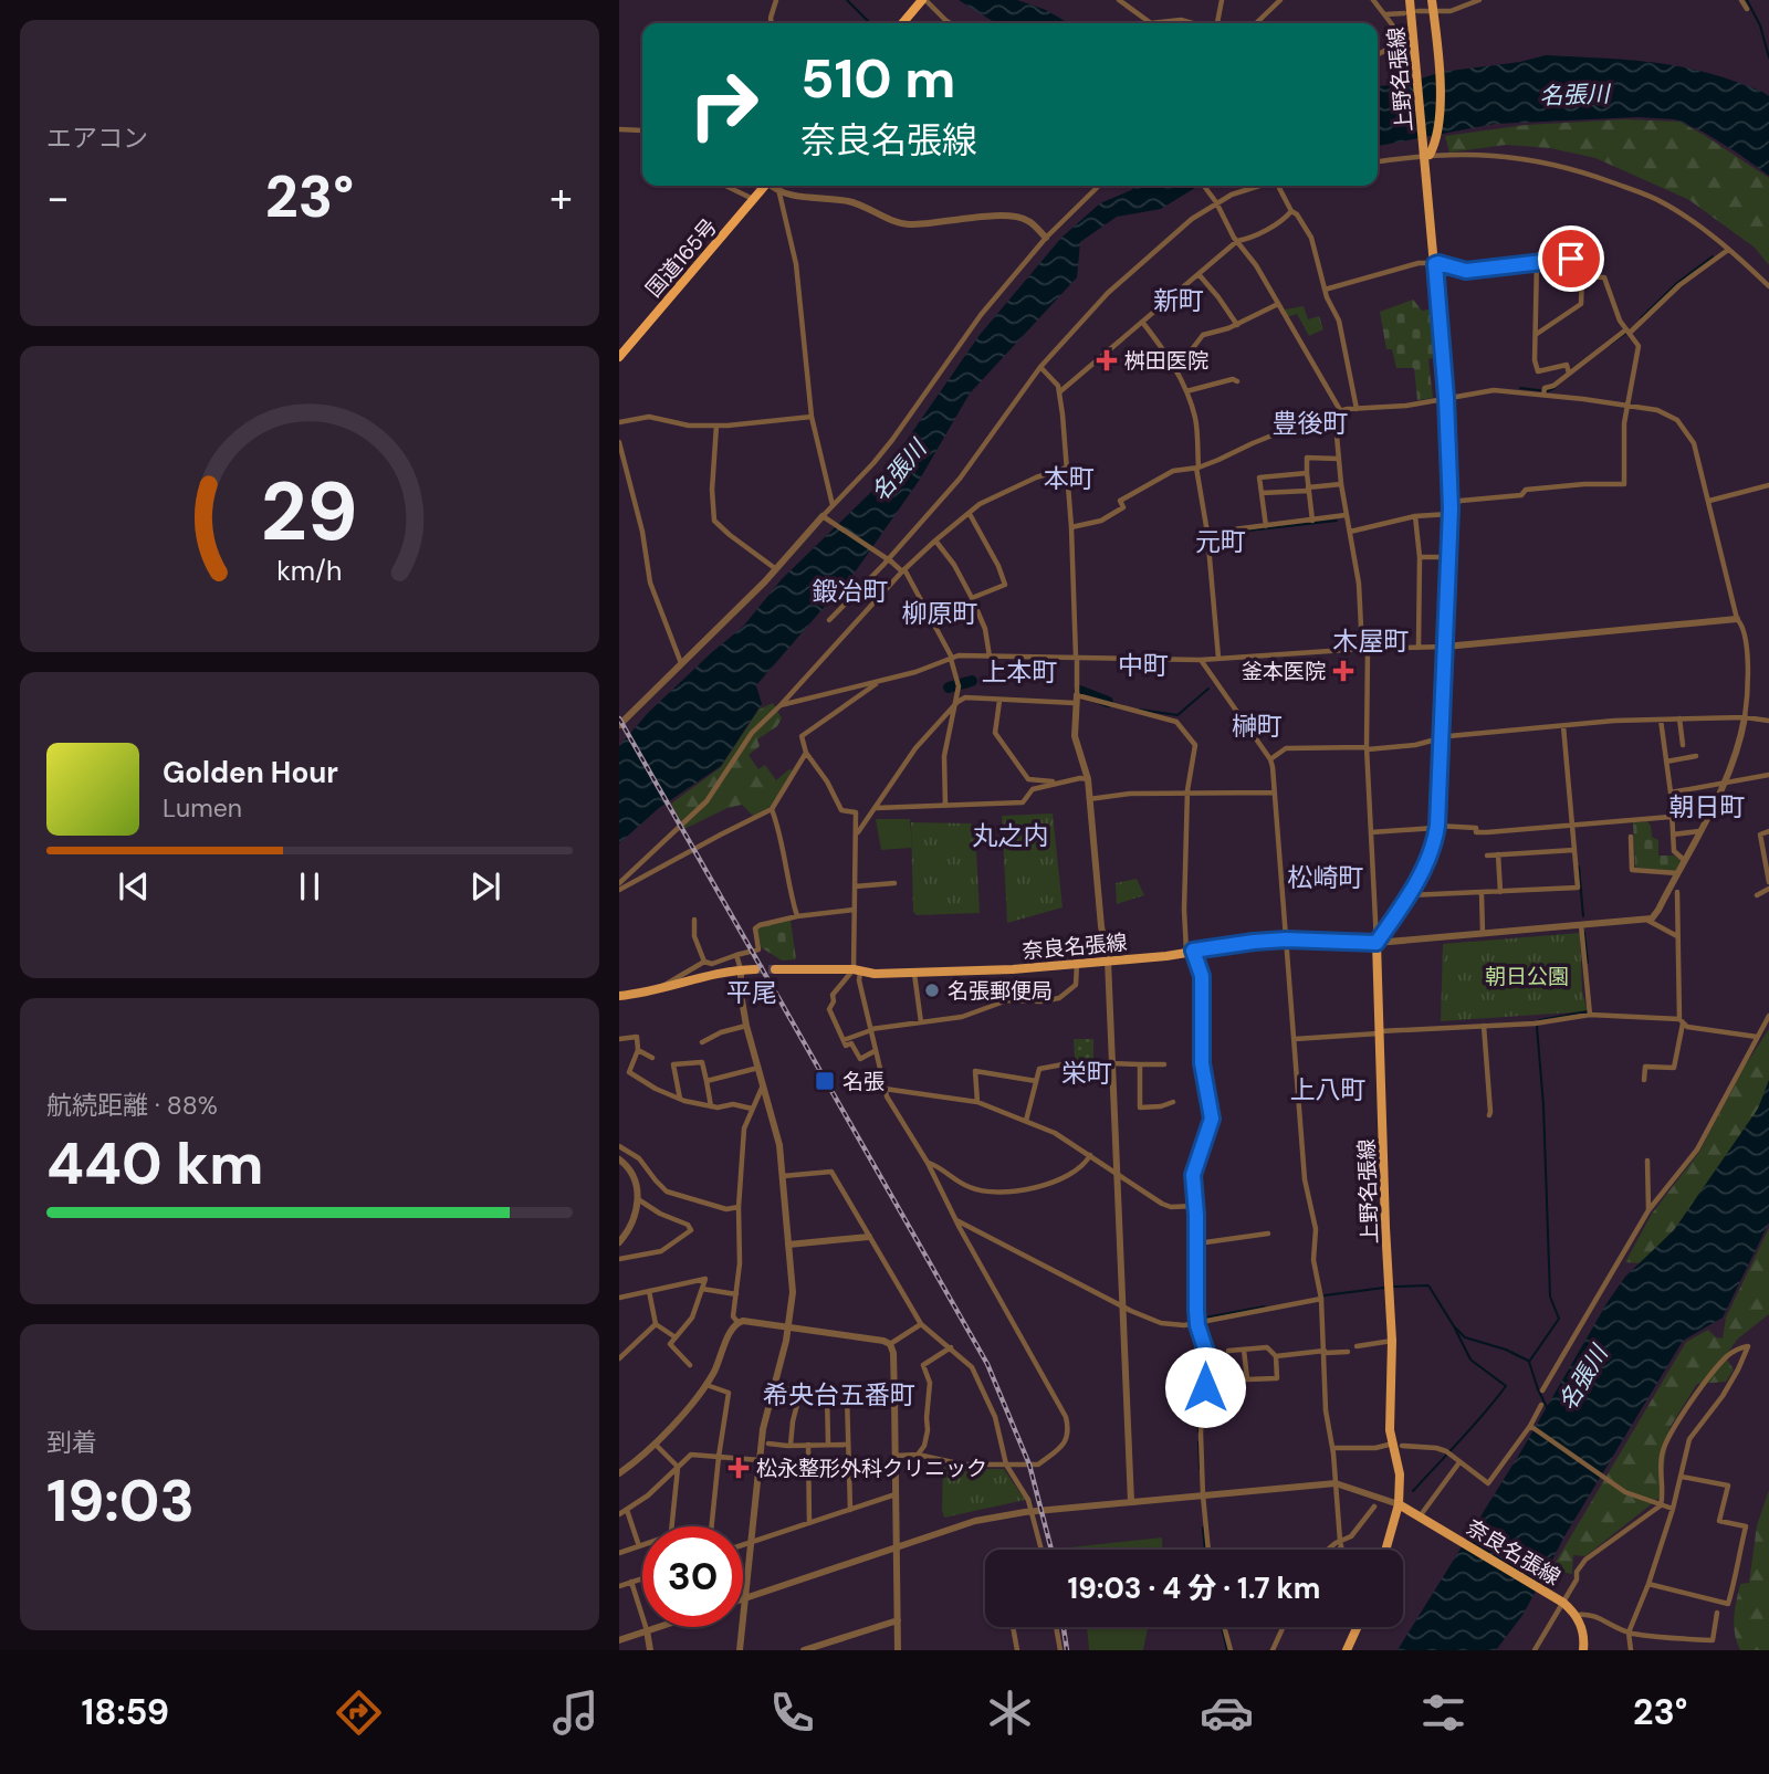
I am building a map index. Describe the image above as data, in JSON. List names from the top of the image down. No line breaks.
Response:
{"streets":{"highway":["国道165号"],"main road":["上野名張線","奈良名張線"]},"crossings":[["上野名張線","奈良名張線"]],"districts":["新町","豊後町","本町","元町","鍛冶町","柳原町","木屋町","中町","上本町","榊町","朝日町","丸之内","松崎町","平尾","栄町","上八町","希央台五番町"],"water":["名張川"],"parks":["朝日公園"],"places":{"health":["桝田医院","釜本医院","松永整形外科クリニック"],"other":["名張郵便局"],"transit":["名張"]},"page":{"tile":["エアコン",["航続距離 · 88%","440 km"],["到着","19:03"]],"turn":["510 m","奈良名張線"],"heat":["−","23°","+"],"song":["Golden Hour","Lumen"],"limit":"30","trip":"19:03 · 4 分 · 1.7 km","tabs":["18:59","23°"],"gauge":["29","km/h"]}}
